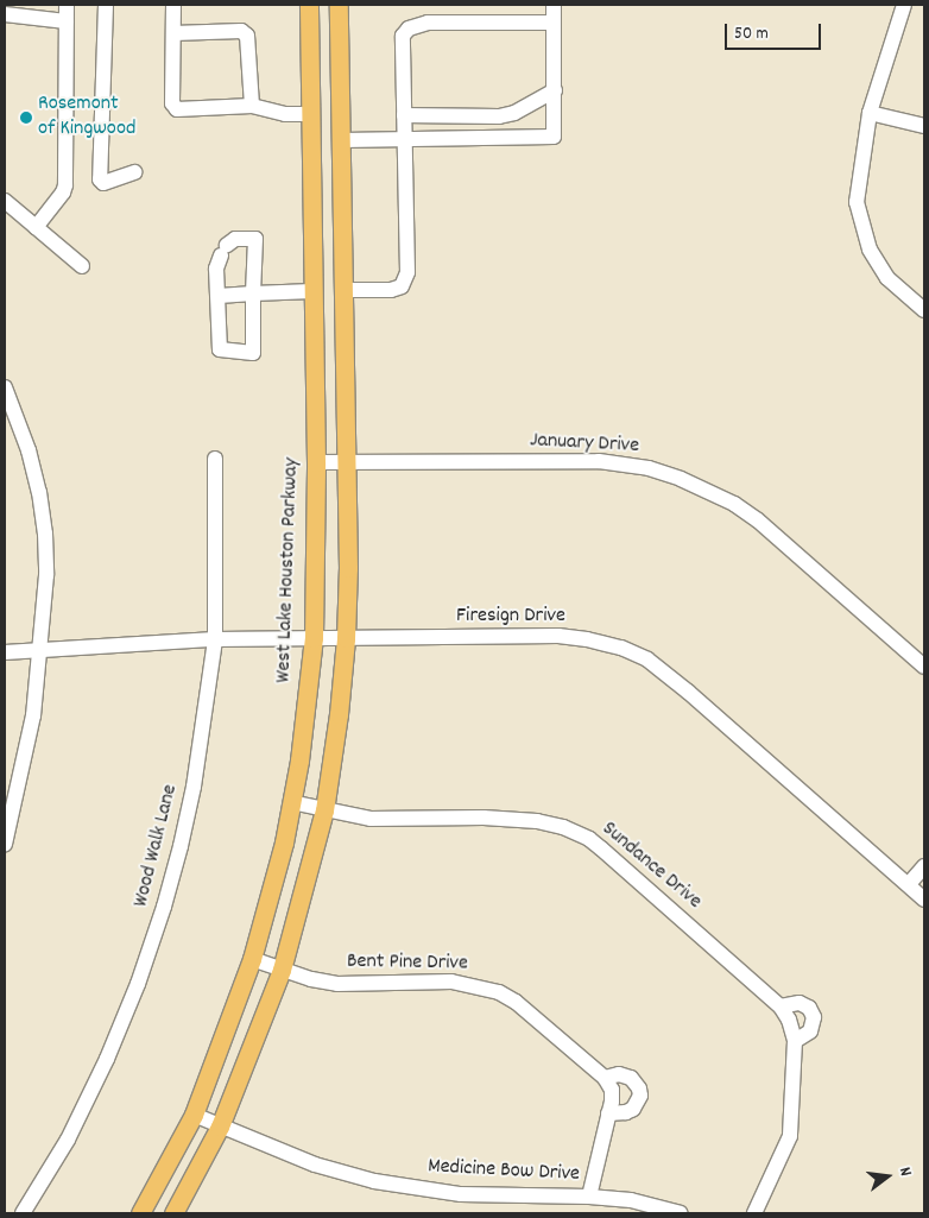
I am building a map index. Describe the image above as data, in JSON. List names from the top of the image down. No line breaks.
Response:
{"streets":{"main road":["West Lake Houston Parkway"],"street":["January Drive","Firesign Drive","Wood Walk Lane","Sundance Drive","Bent Pine Drive","Medicine Bow Drive"]},"crossings":[["January Drive","West Lake Houston Parkway"],["West Lake Houston Parkway","Firesign Drive"],["West Lake Houston Parkway","Sundance Drive"],["West Lake Houston Parkway","Bent Pine Drive"],["West Lake Houston Parkway","Medicine Bow Drive"],["Firesign Drive","Wood Walk Lane"]],"places":["Rosemont of Kingwood"],"scale_bar":"50 m","north":"right"}
